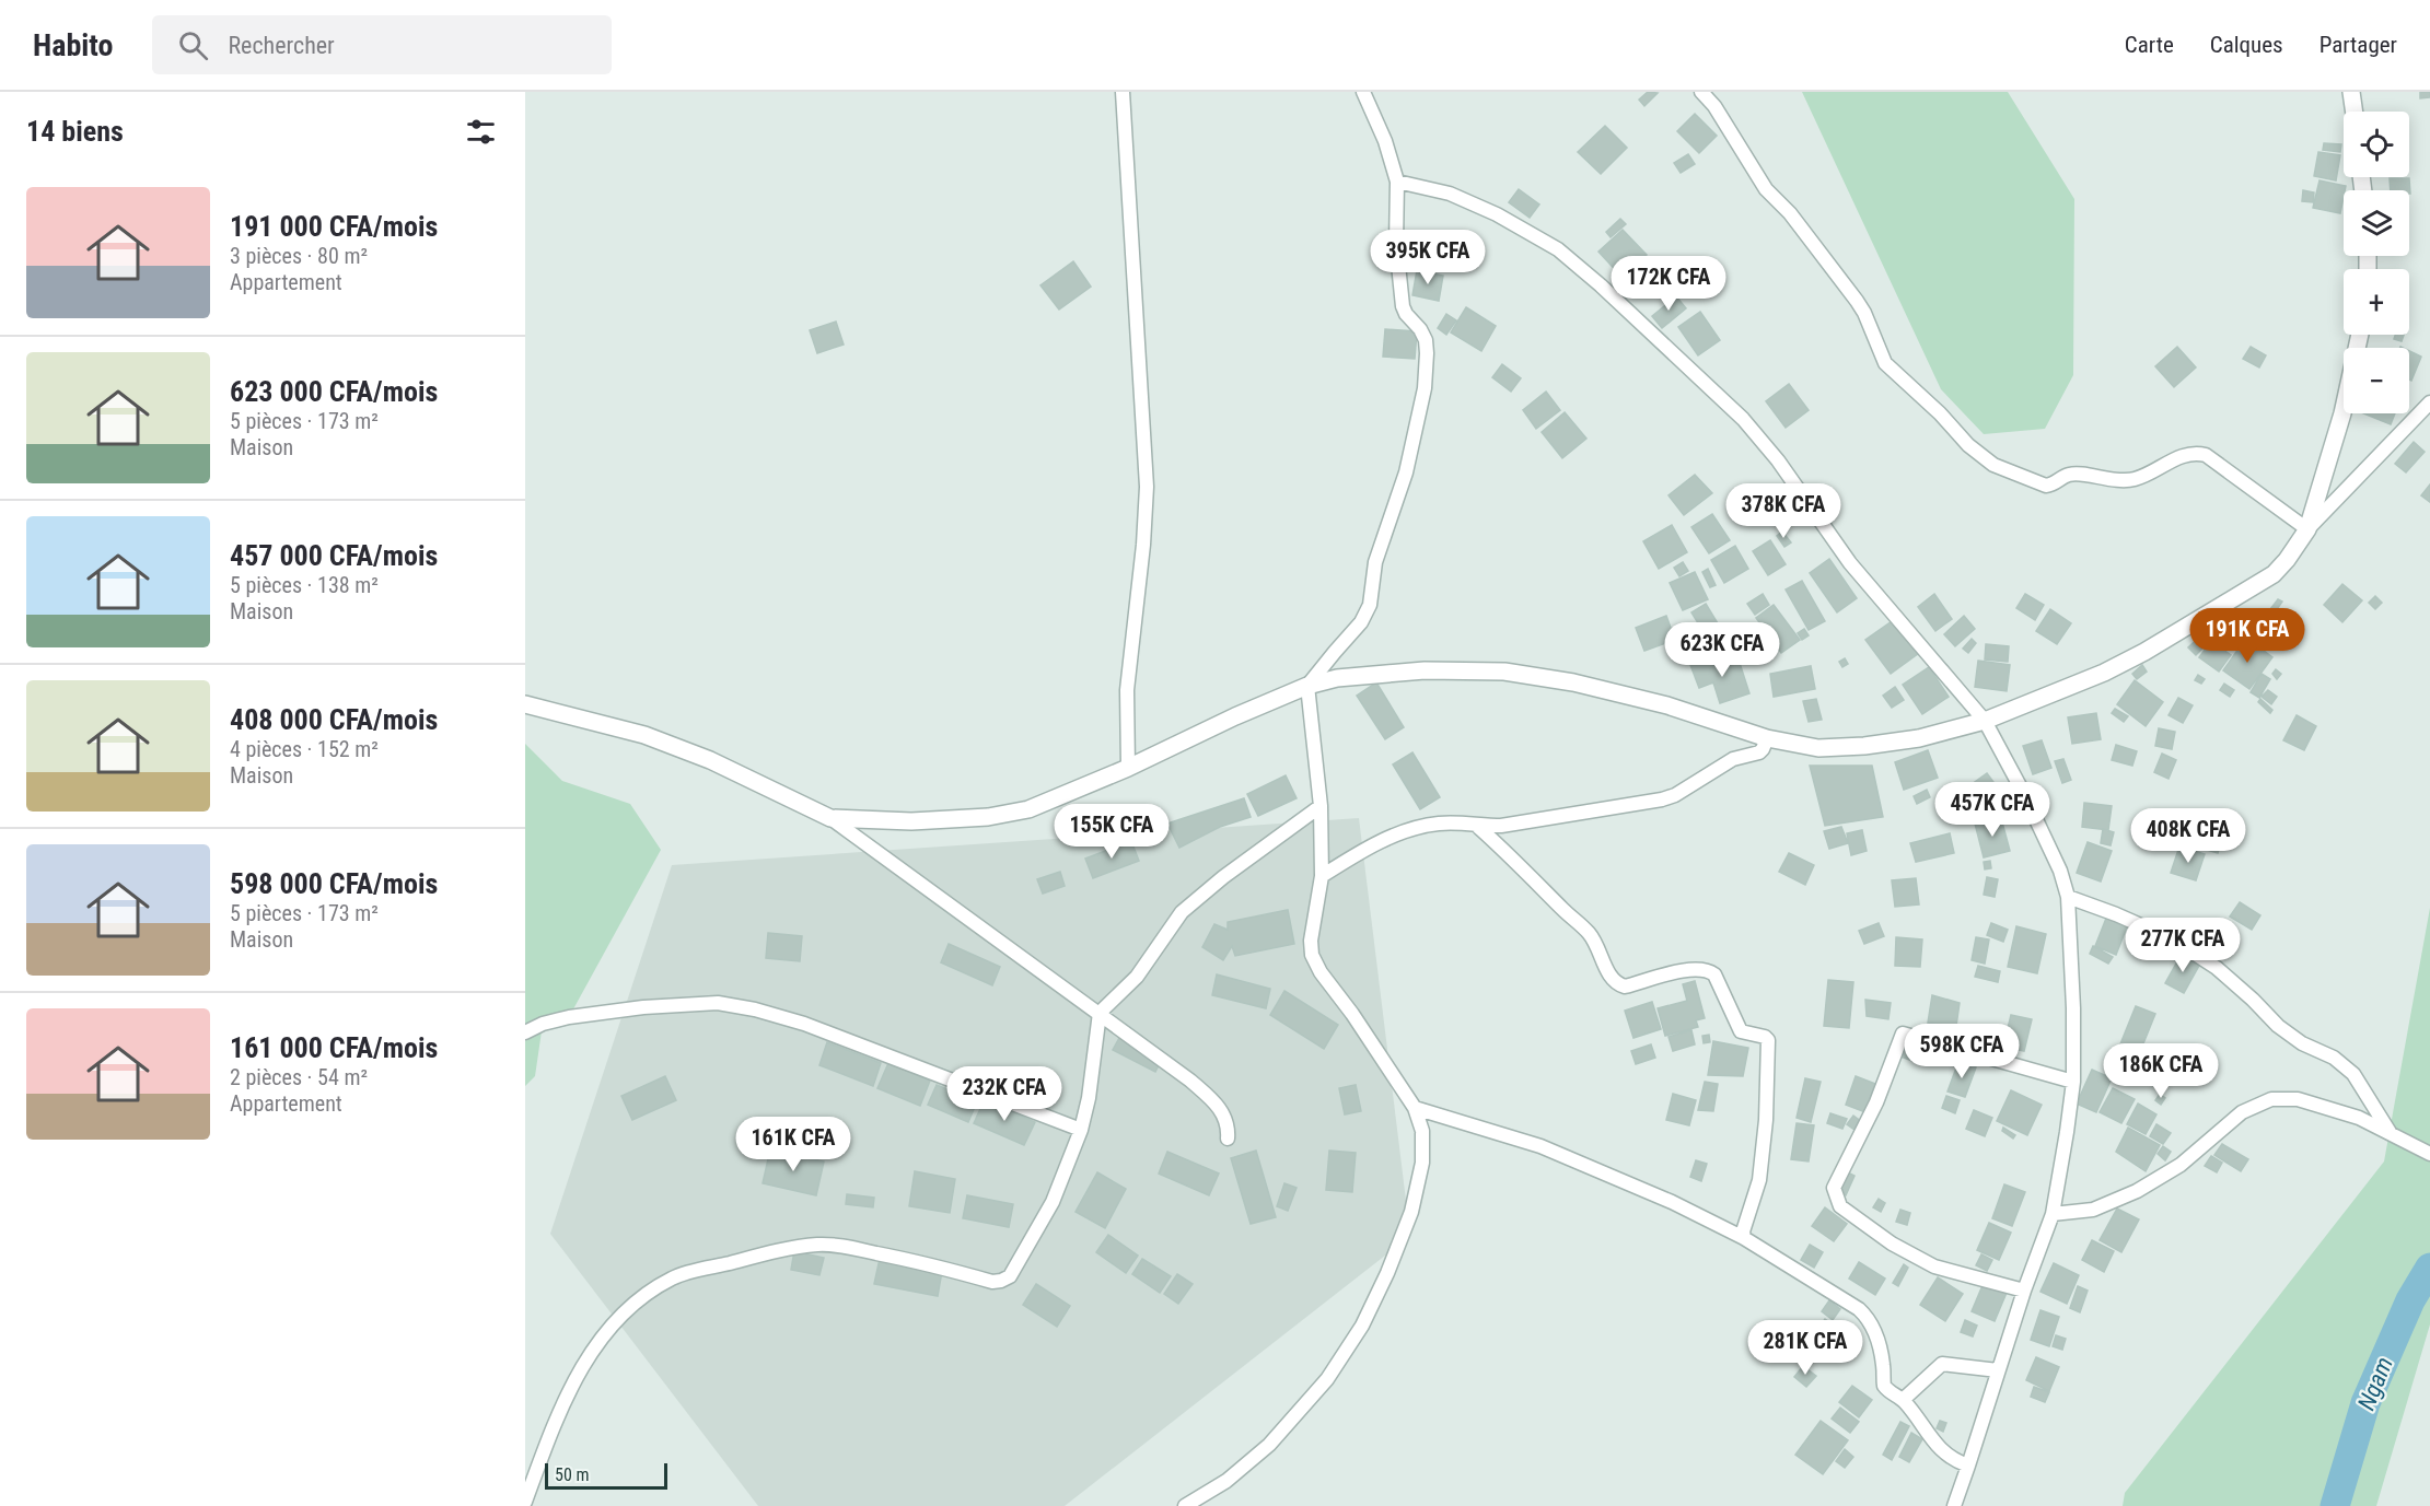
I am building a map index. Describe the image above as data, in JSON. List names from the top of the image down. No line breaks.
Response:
{"water":["Ngam"],"scale_bar":"50 m","page":{"header":"Habito","search":"Rechercher","nav":["Carte","Calques","Partager"],"heading":"14 biens","map_buttons":["+","−"],"list":[{"name":"191 000 CFA/mois","note":"3 pièces · 80 m² · Appartement"},{"name":"623 000 CFA/mois","note":"5 pièces · 173 m² · Maison"},{"name":"457 000 CFA/mois","note":"5 pièces · 138 m² · Maison"},{"name":"408 000 CFA/mois","note":"4 pièces · 152 m² · Maison"},{"name":"598 000 CFA/mois","note":"5 pièces · 173 m² · Maison"},{"name":"161 000 CFA/mois","note":"2 pièces · 54 m² · Appartement"}],"price":["395K CFA","172K CFA","378K CFA","191K CFA","623K CFA","457K CFA","155K CFA","408K CFA","277K CFA","598K CFA","186K CFA","232K CFA","161K CFA","281K CFA"],"scale":"50 m"}}
